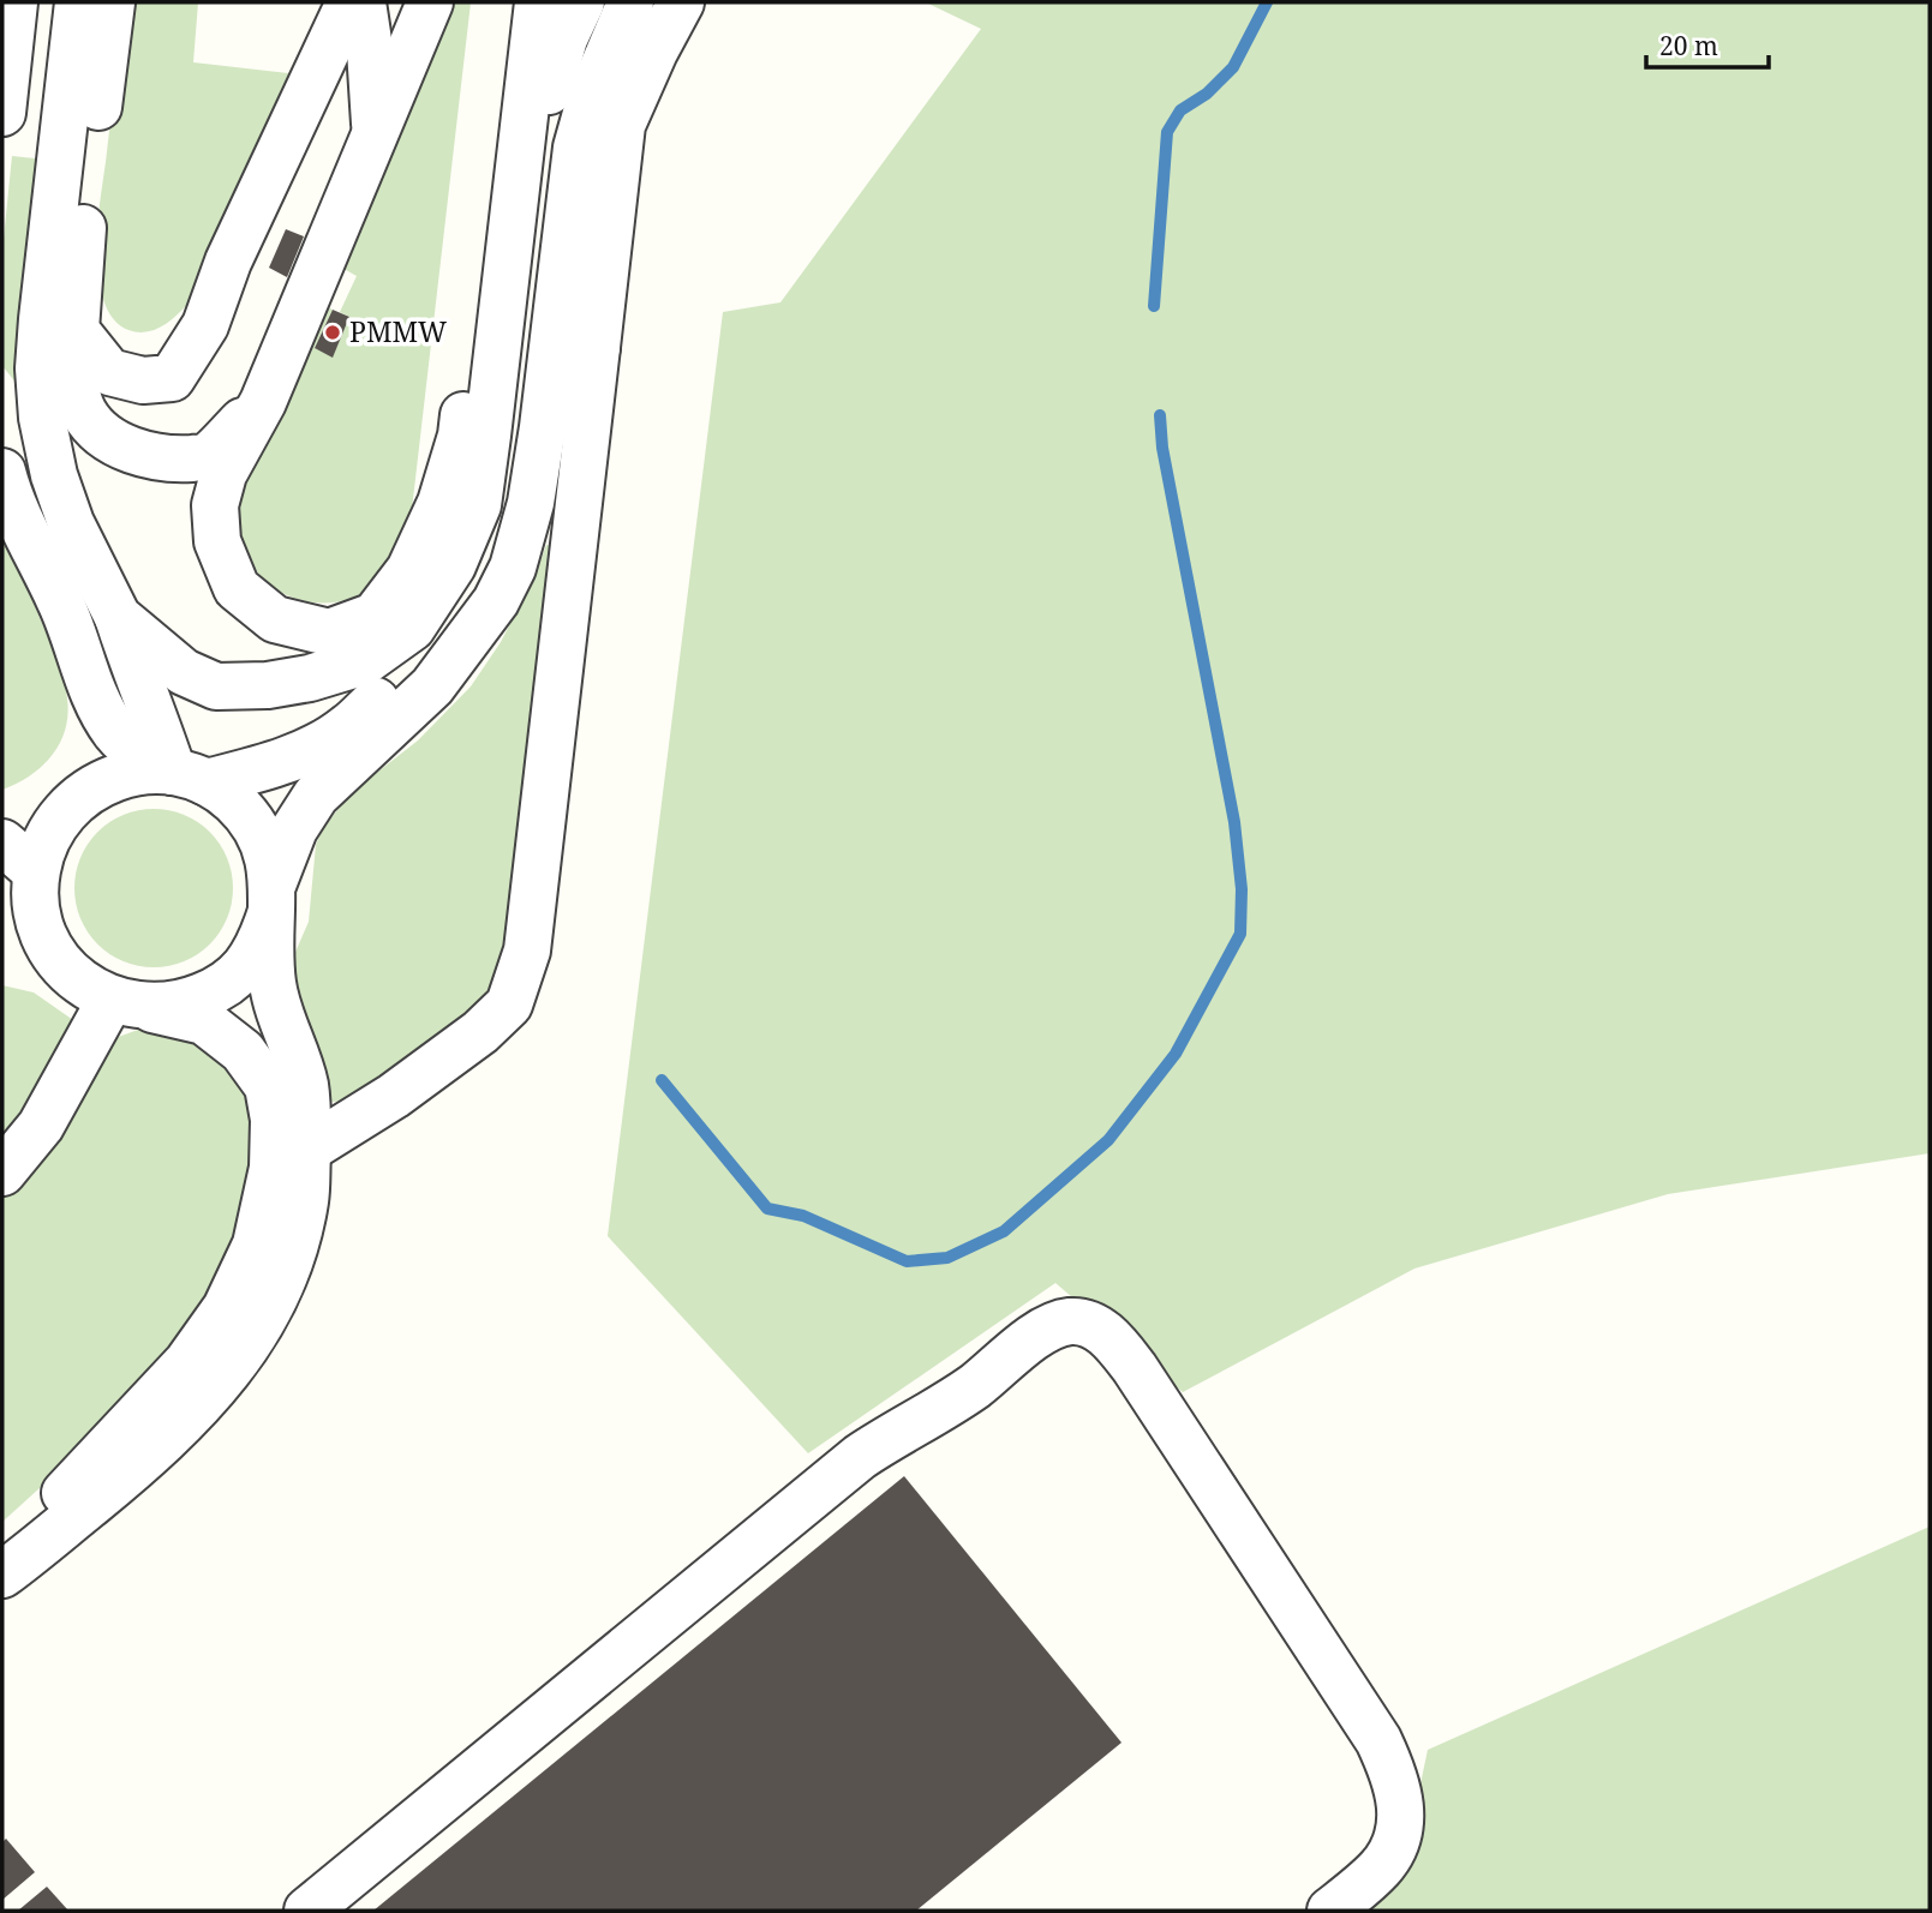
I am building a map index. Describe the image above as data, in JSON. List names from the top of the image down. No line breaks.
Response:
{"places":["PMMW"],"scale_bar":"20 m"}
